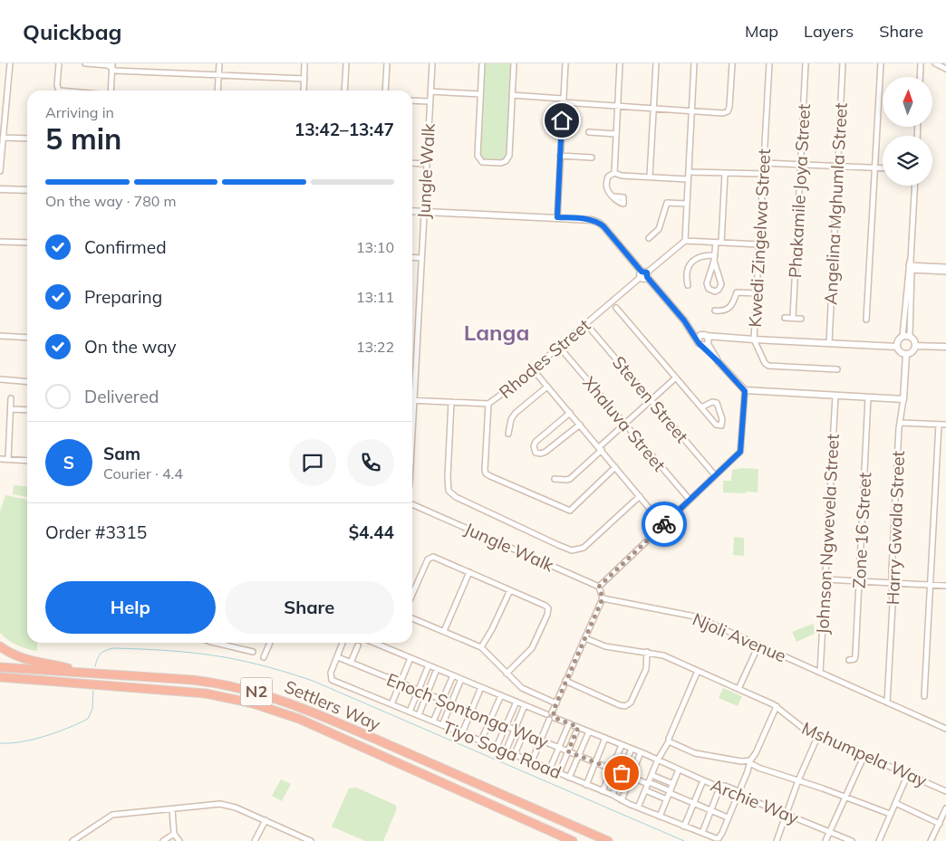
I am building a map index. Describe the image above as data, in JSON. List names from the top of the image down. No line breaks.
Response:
{"streets":{"highway":["N2","Settlers Way"],"street":["Jungle Walk","Phakamile Joya Street","Angelina Mghumla Street","Kwedi Zingelwa Street","Rhodes Street","Steven Street","Xhaluva Street","Harry Gwala Street","Zone 16 Street","Johnson Ngwevela Street","Njoli Avenue","Enoch Sontonga Way","Tiyo Soga Road","Mshumpela Way","Archie Way"]},"crossings":[["Jungle Walk","Rhodes Street"],["Rhodes Street","Steven Street"],["Rhodes Street","Xhaluva Street"],["Harry Gwala Street","Njoli Avenue"],["Johnson Ngwevela Street","Njoli Avenue"],["Enoch Sontonga Way","Tiyo Soga Road"]],"districts":["Langa"],"north":"top","page":{"header":"Quickbag","nav":["Map","Layers","Share"],"heading":["5 min","Arriving in","13:42–13:47"],"panel":["Sam","Courier · 4.4","Order #3315","$4.44"],"bar":"On the way · 780 m","list":[["Confirmed","13:10"],["Preparing","13:11"],["On the way","13:22"],"Delivered"],"round":"S","buttons":["Help","Share"]}}
